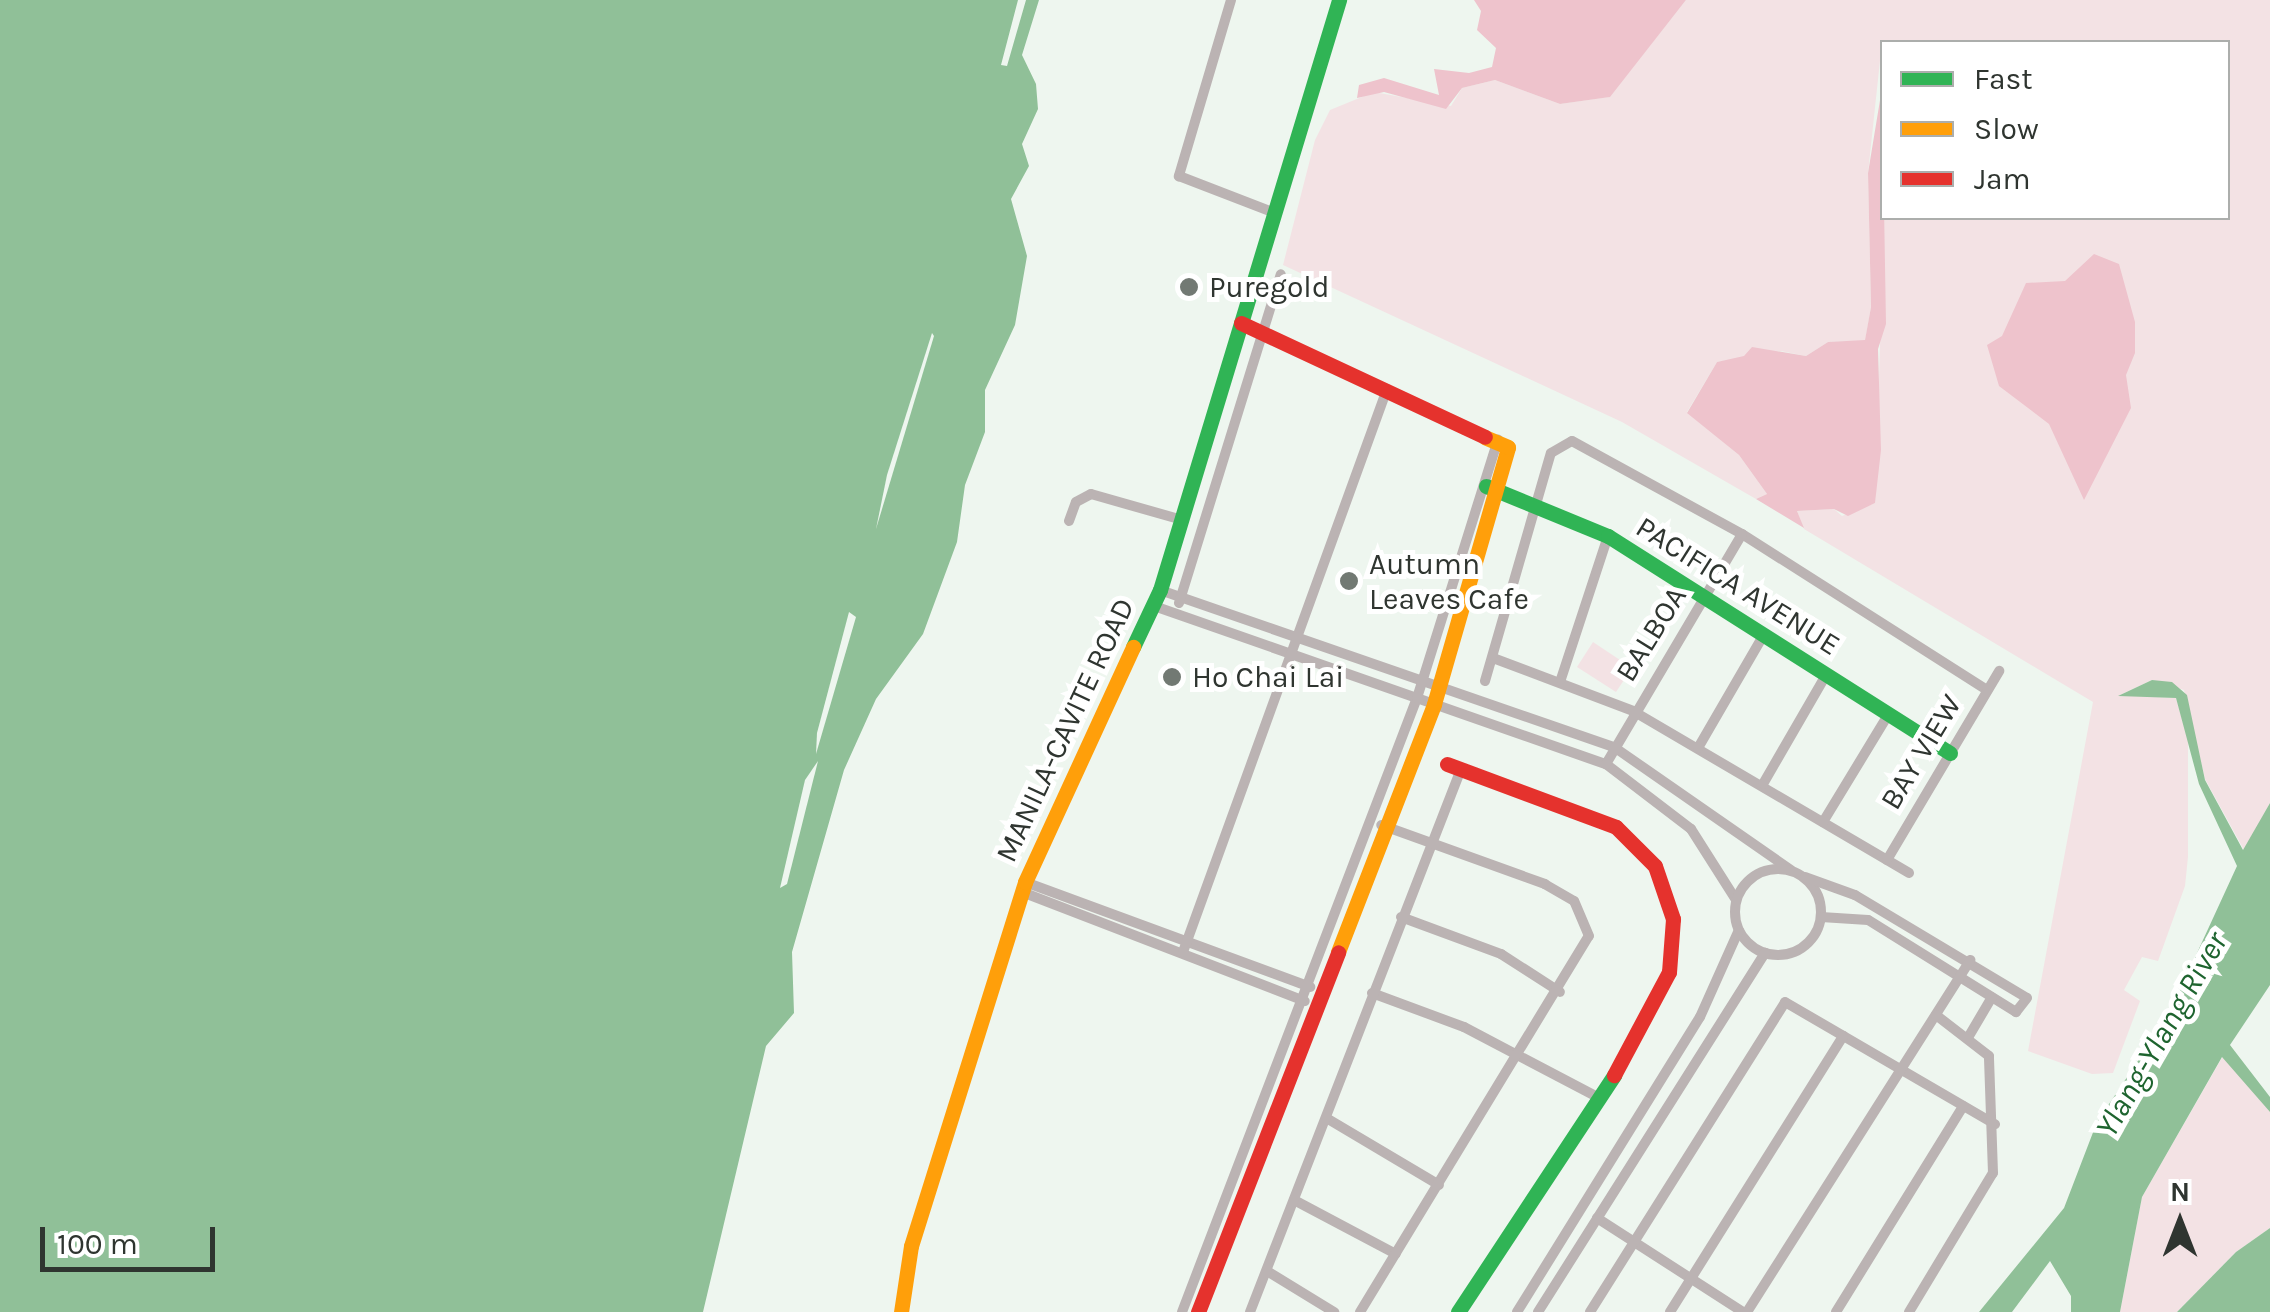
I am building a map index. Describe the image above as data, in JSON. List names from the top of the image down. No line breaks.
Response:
{"streets":{"street":["PACIFICA AVENUE","BALBOA","MANILA-CAVITE ROAD","BAY VIEW"]},"crossings":[["PACIFICA AVENUE","BALBOA"],["PACIFICA AVENUE","BAY VIEW"]],"water":["Ylang-Ylang River"],"places":["Puregold","Autumn Leaves Cafe","Ho Chai Lai"],"legend":["Fast","Slow","Jam"],"scale_bar":"100 m","north":"top"}
